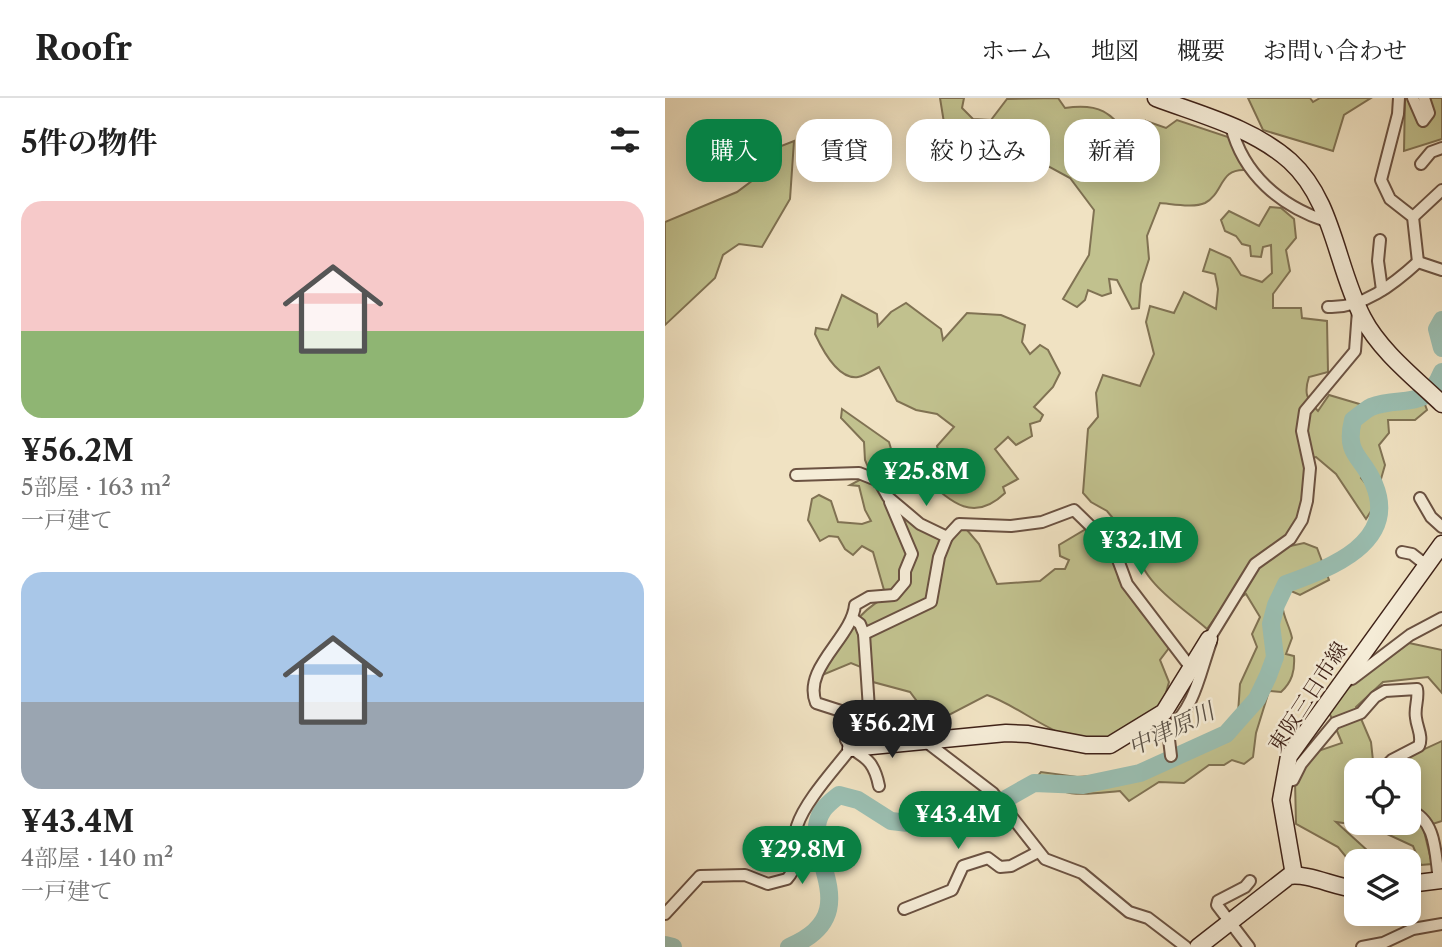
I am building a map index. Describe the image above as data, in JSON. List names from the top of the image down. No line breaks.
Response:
{"streets":{"street":["東阪三日市線"]},"water":["中津原川"],"page":{"header":"Roofr","nav":["ホーム","地図","概要","お問い合わせ"],"heading":"5件の物件","chip":["購入","賃貸","絞り込み","新着"],"list":[{"name":"¥56.2M","note":"5部屋 · 163 m² · 一戸建て"},{"name":"¥43.4M","note":"4部屋 · 140 m² · 一戸建て"}],"price":["¥25.8M","¥32.1M","¥56.2M","¥43.4M","¥29.8M"]}}
